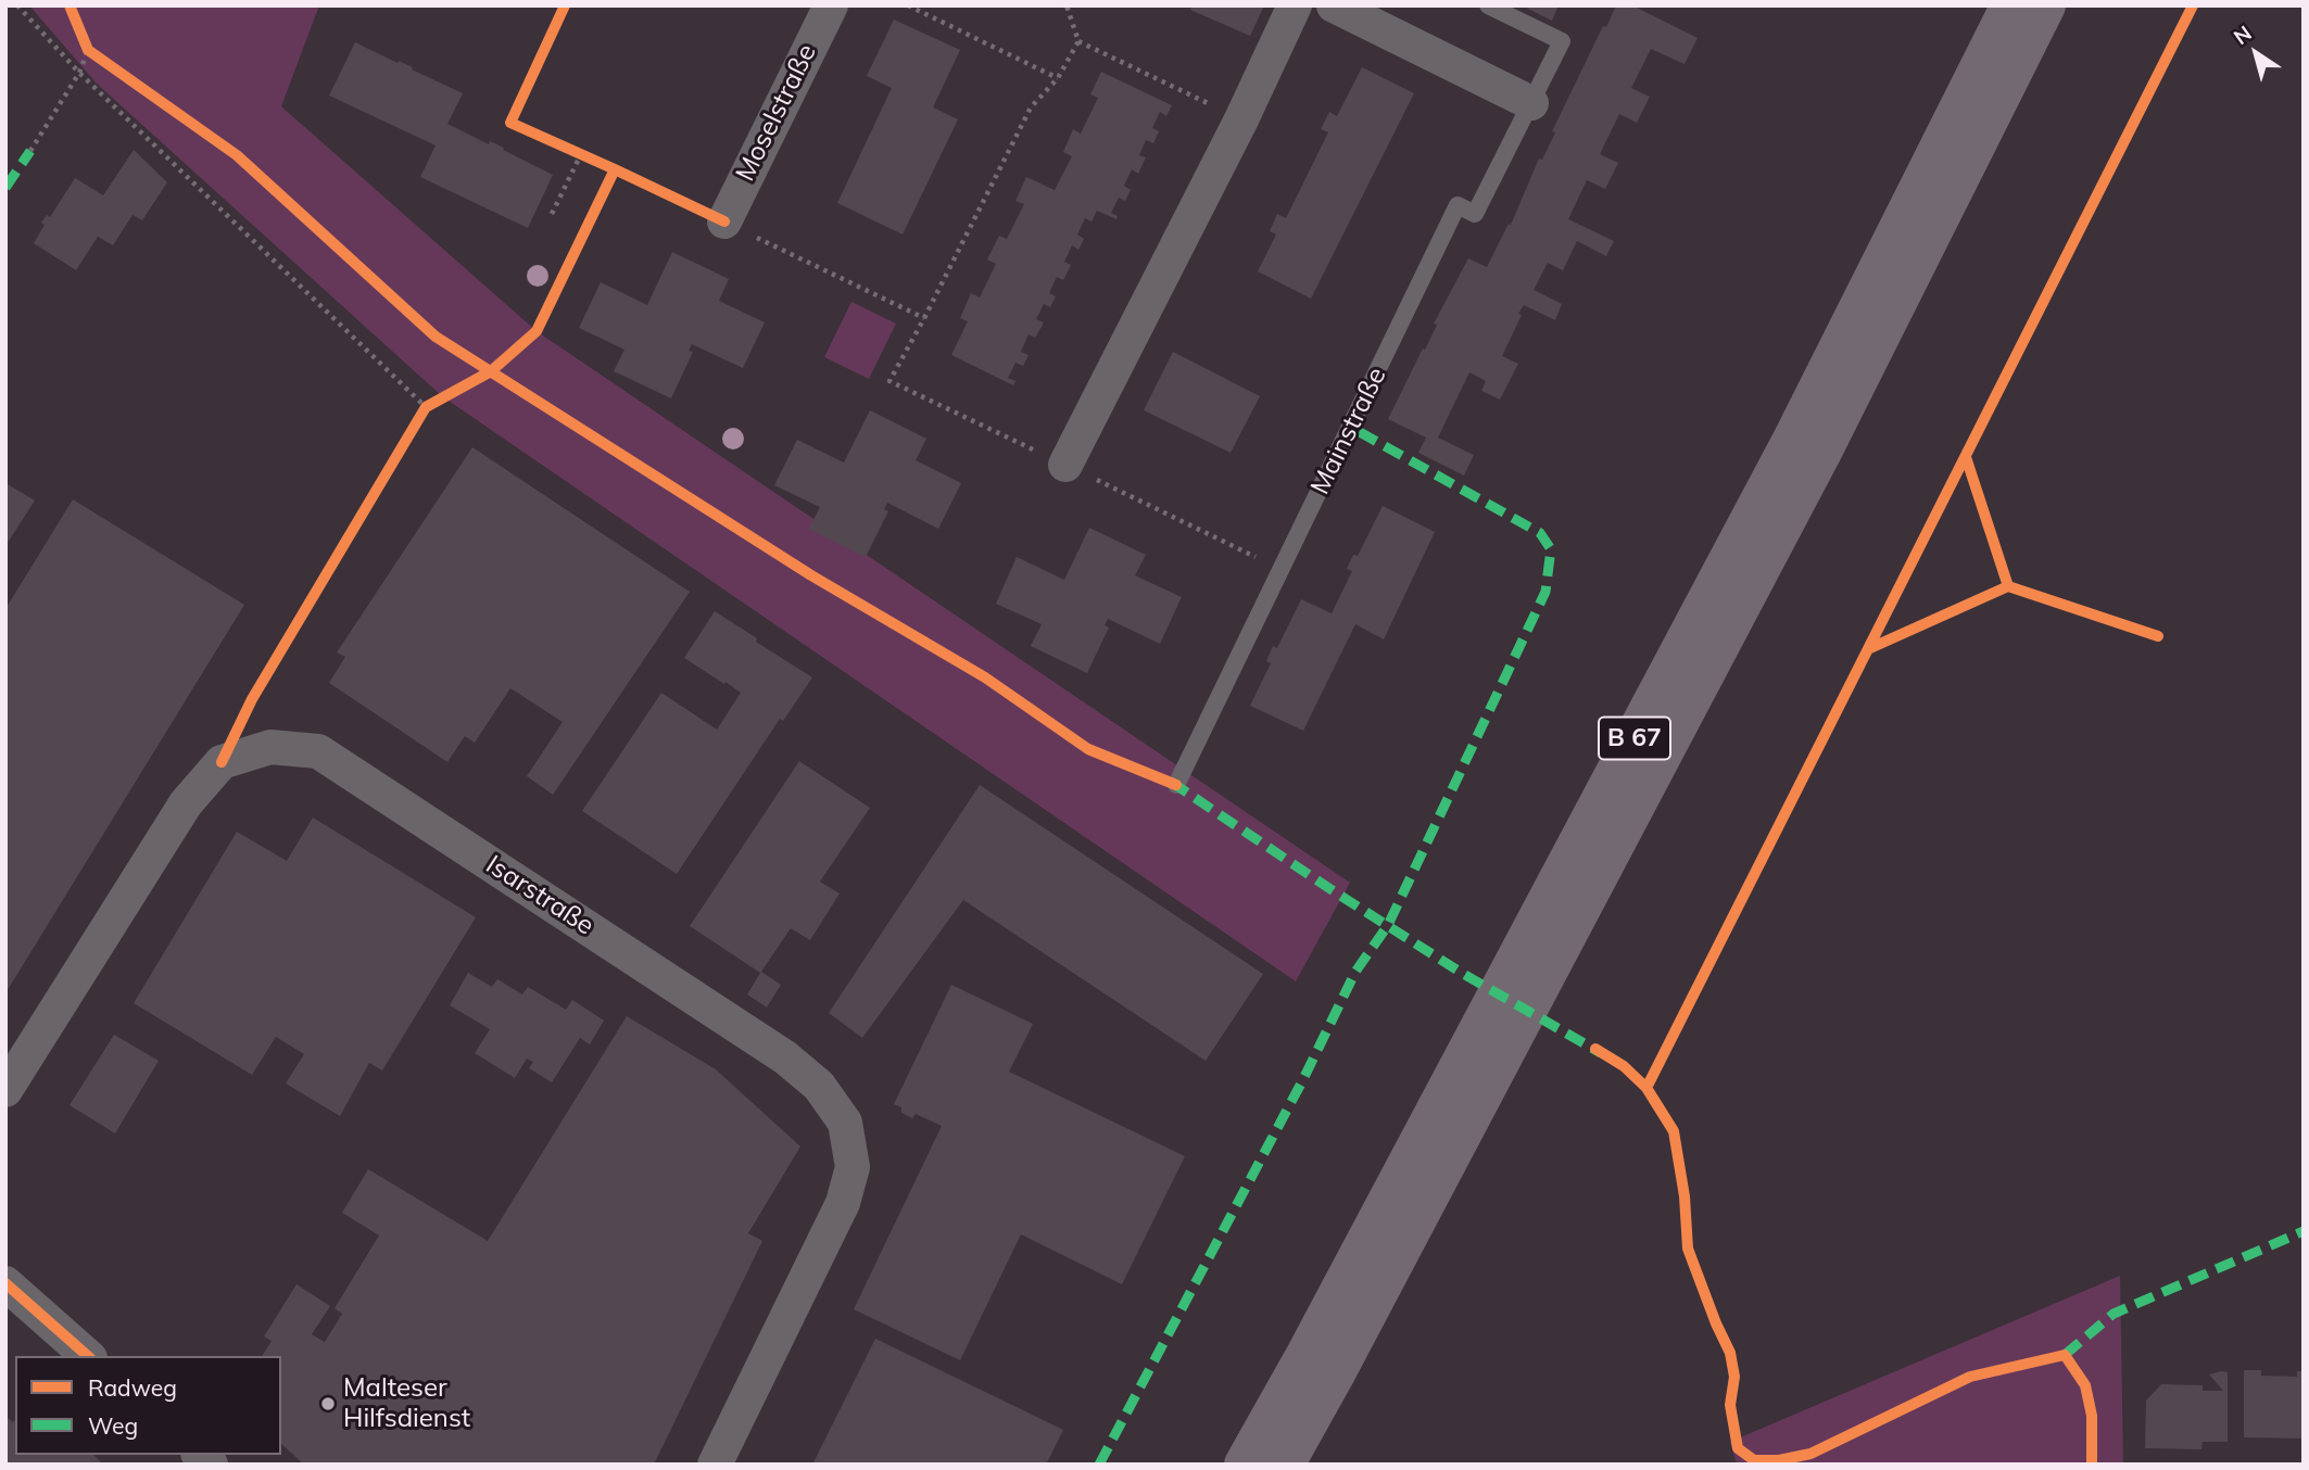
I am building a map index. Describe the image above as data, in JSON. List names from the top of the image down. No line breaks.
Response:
{"streets":{"highway":["B 67"],"street":["Moselstraße","Isarstraße"],"lane":["Mainstraße"]},"places":["Malteser Hilfsdienst"],"legend":["Radweg","Weg"],"north":"top left"}
